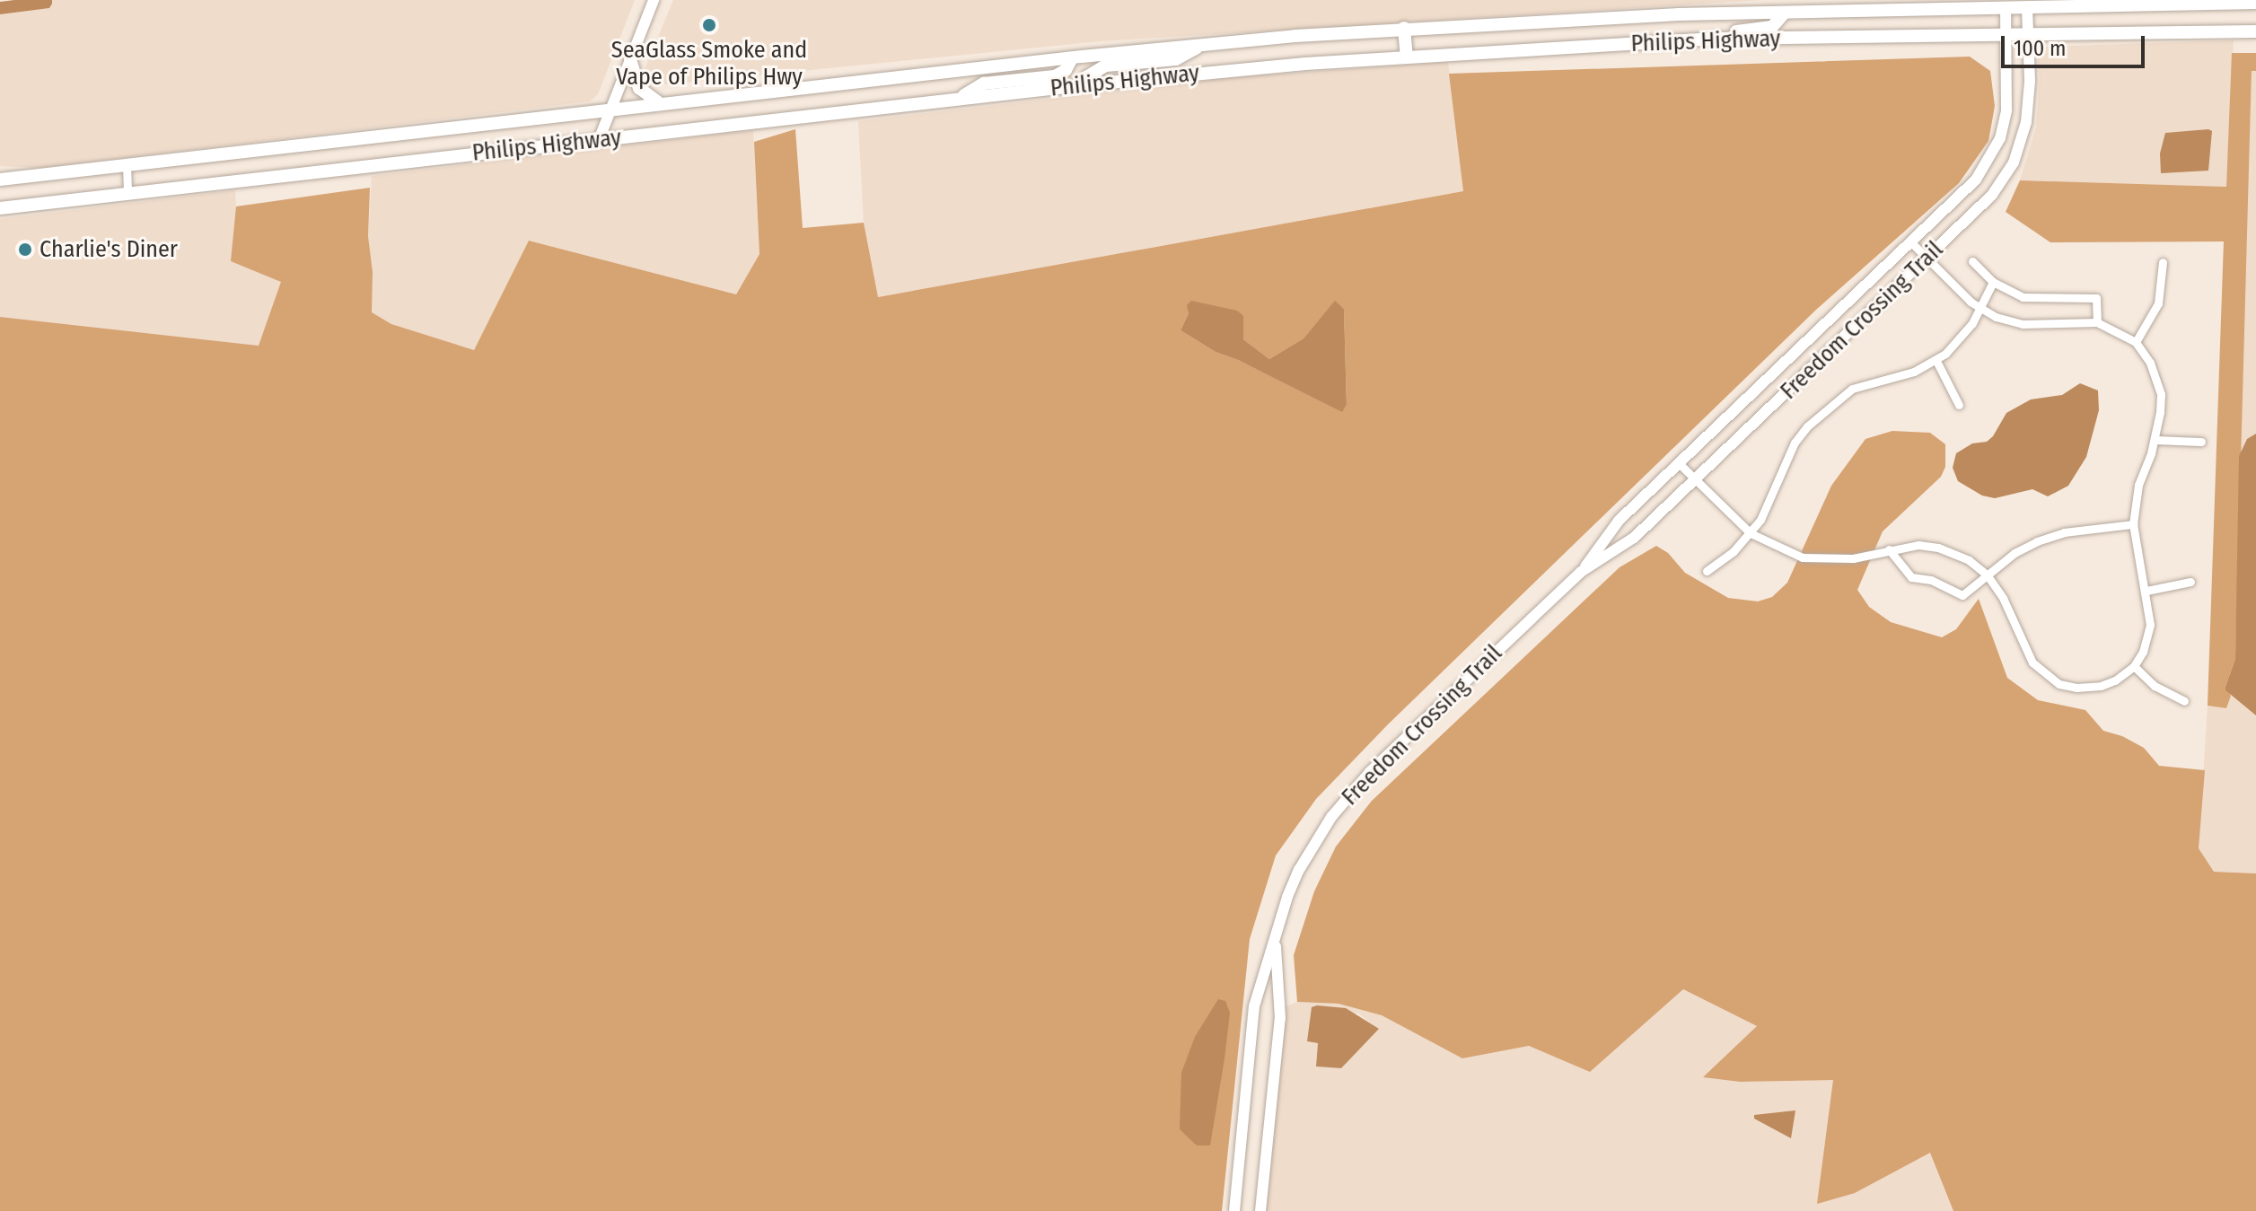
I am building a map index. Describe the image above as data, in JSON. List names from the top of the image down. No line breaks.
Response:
{"streets":{"main road":["Philips Highway"],"street":["Freedom Crossing Trail"]},"crossings":[["Philips Highway","Freedom Crossing Trail"]],"places":["SeaGlass Smoke and Vape of Philips Hwy","Charlie's Diner"],"scale_bar":"100 m"}
